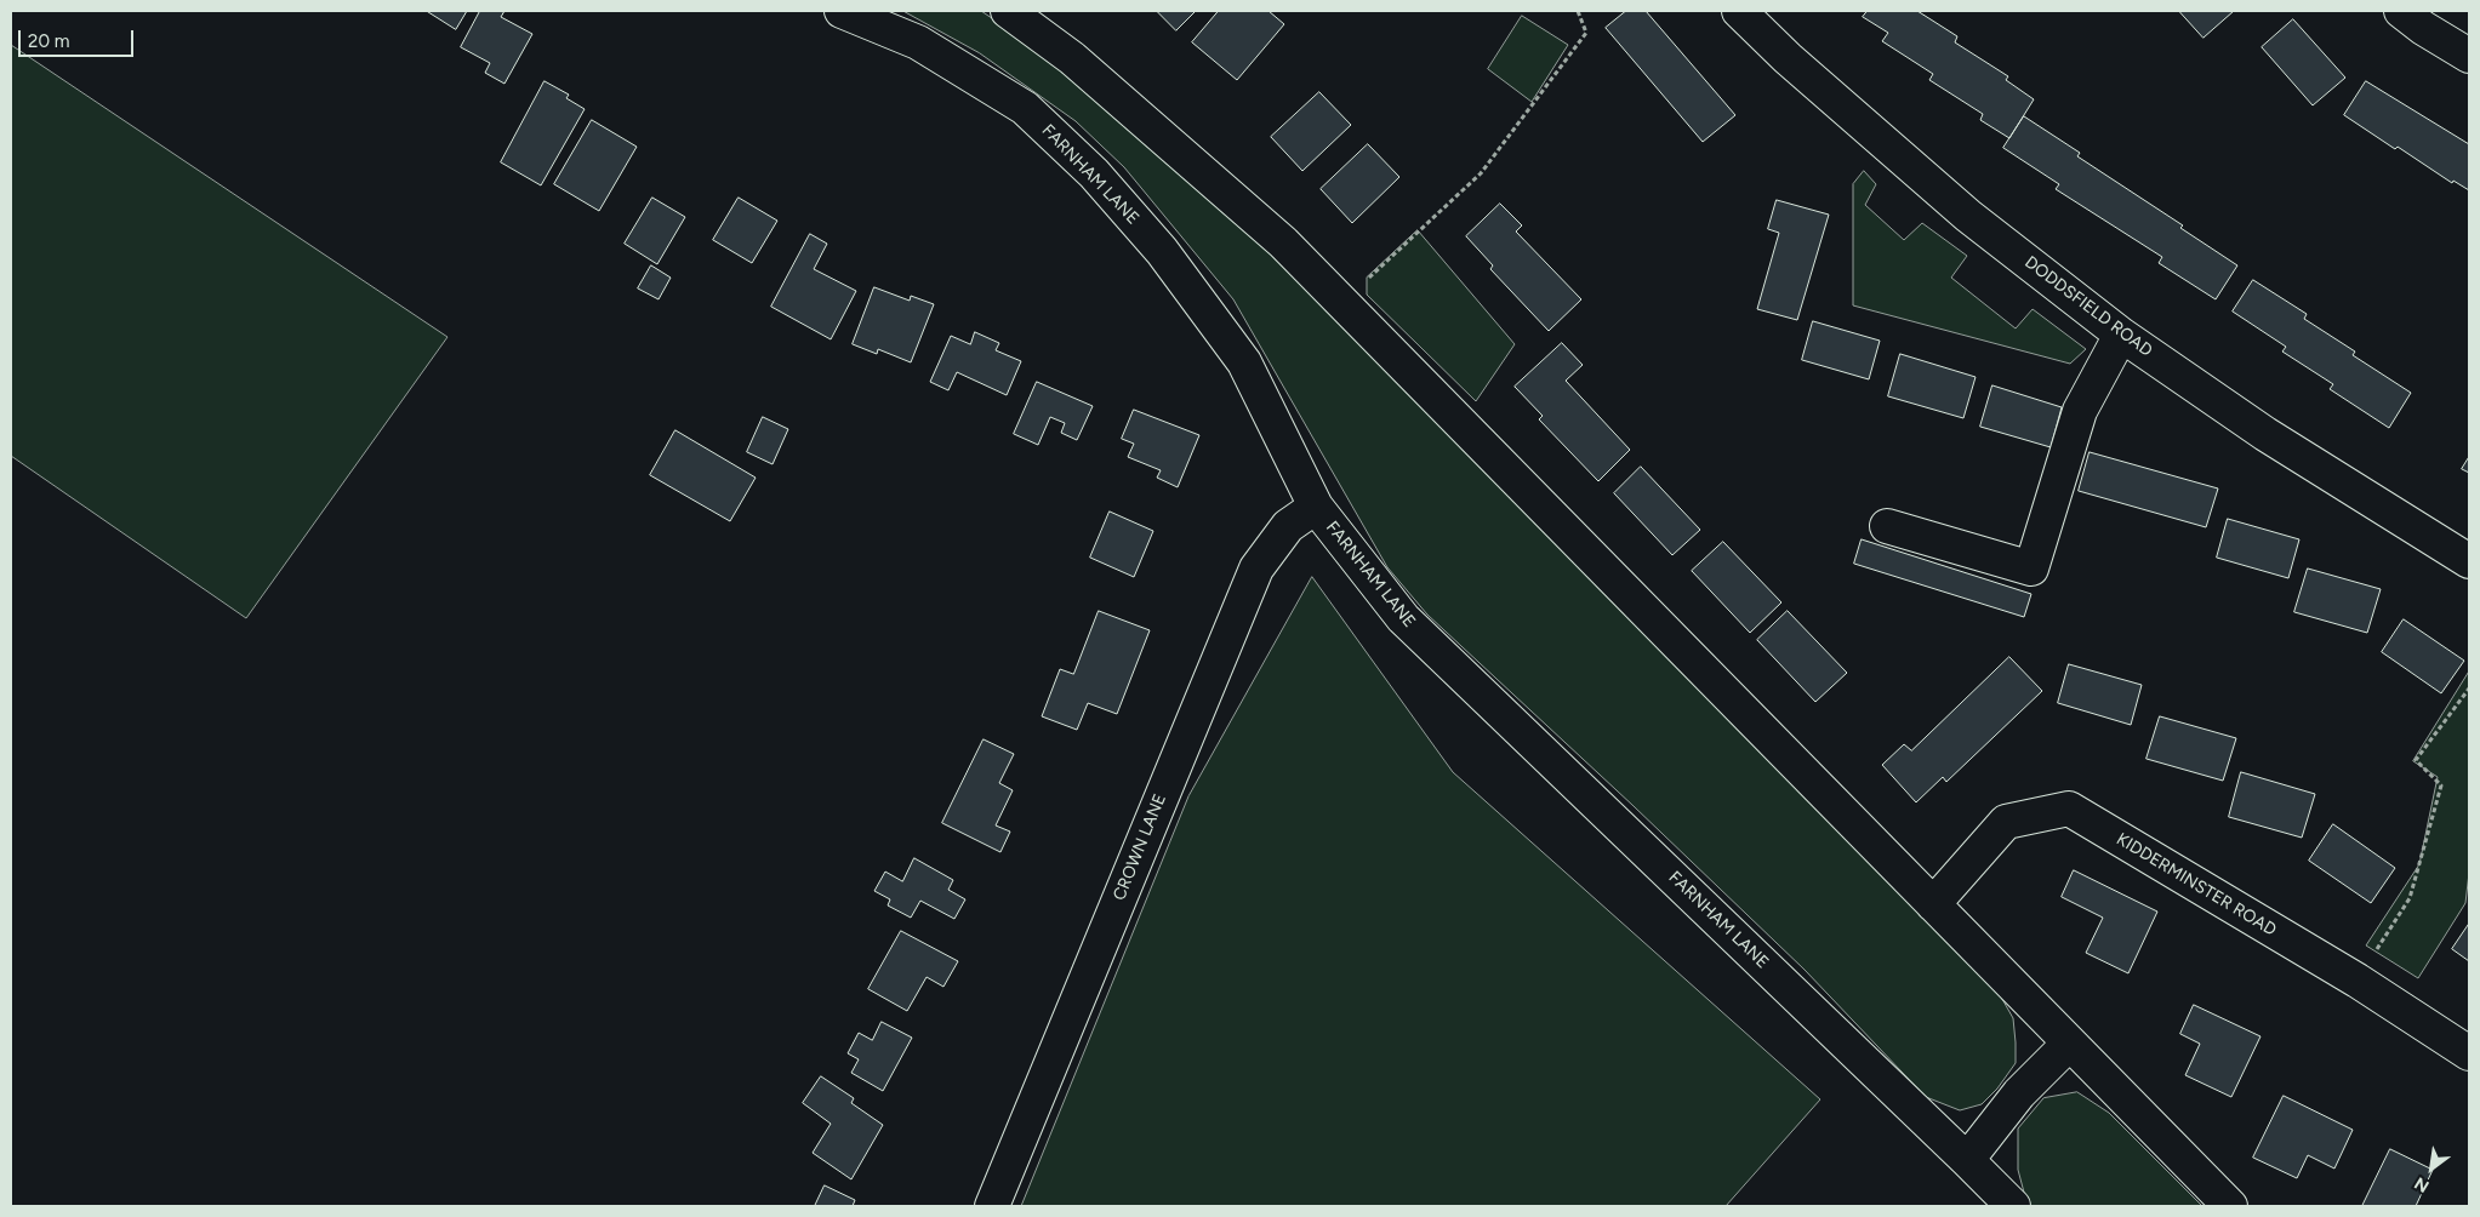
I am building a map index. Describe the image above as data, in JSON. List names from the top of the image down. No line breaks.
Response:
{"streets":{"street":["FARNHAM LANE","DODDSFIELD ROAD","CROWN LANE","KIDDERMINSTER ROAD"]},"crossings":[["FARNHAM LANE","CROWN LANE"]],"scale_bar":"20 m","north":"bottom left"}
